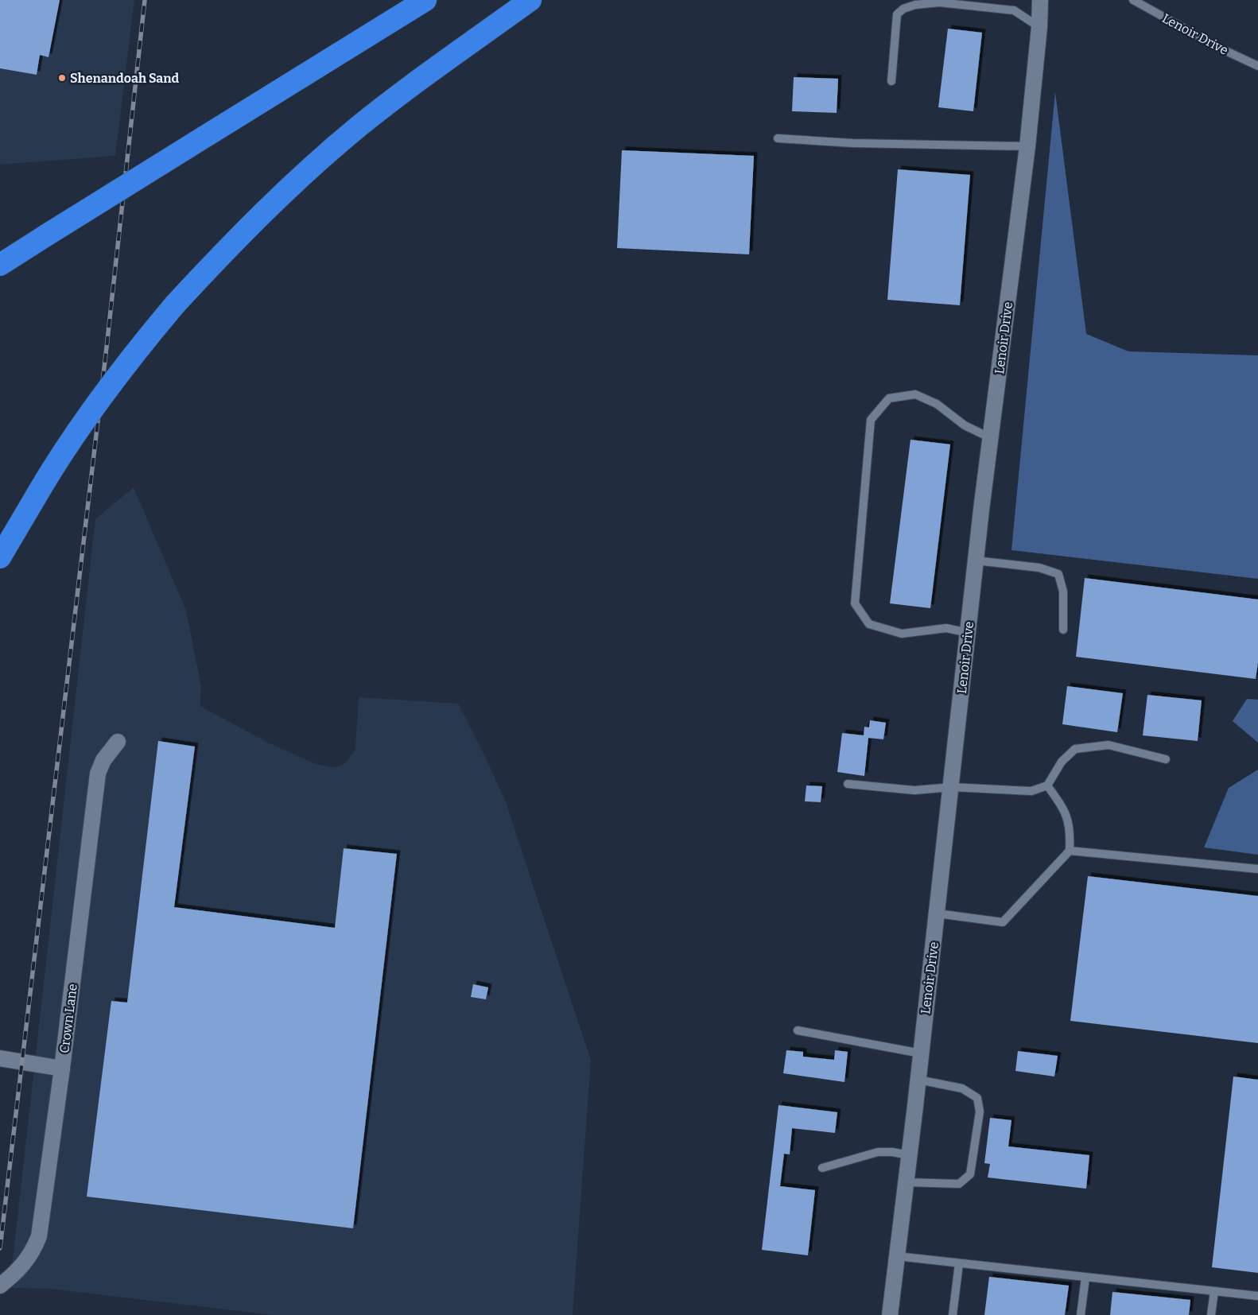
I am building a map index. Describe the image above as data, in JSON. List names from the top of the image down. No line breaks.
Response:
{"streets":{"street":["Lenoir Drive","Crown Lane"]},"places":["Shenandoah Sand"]}
